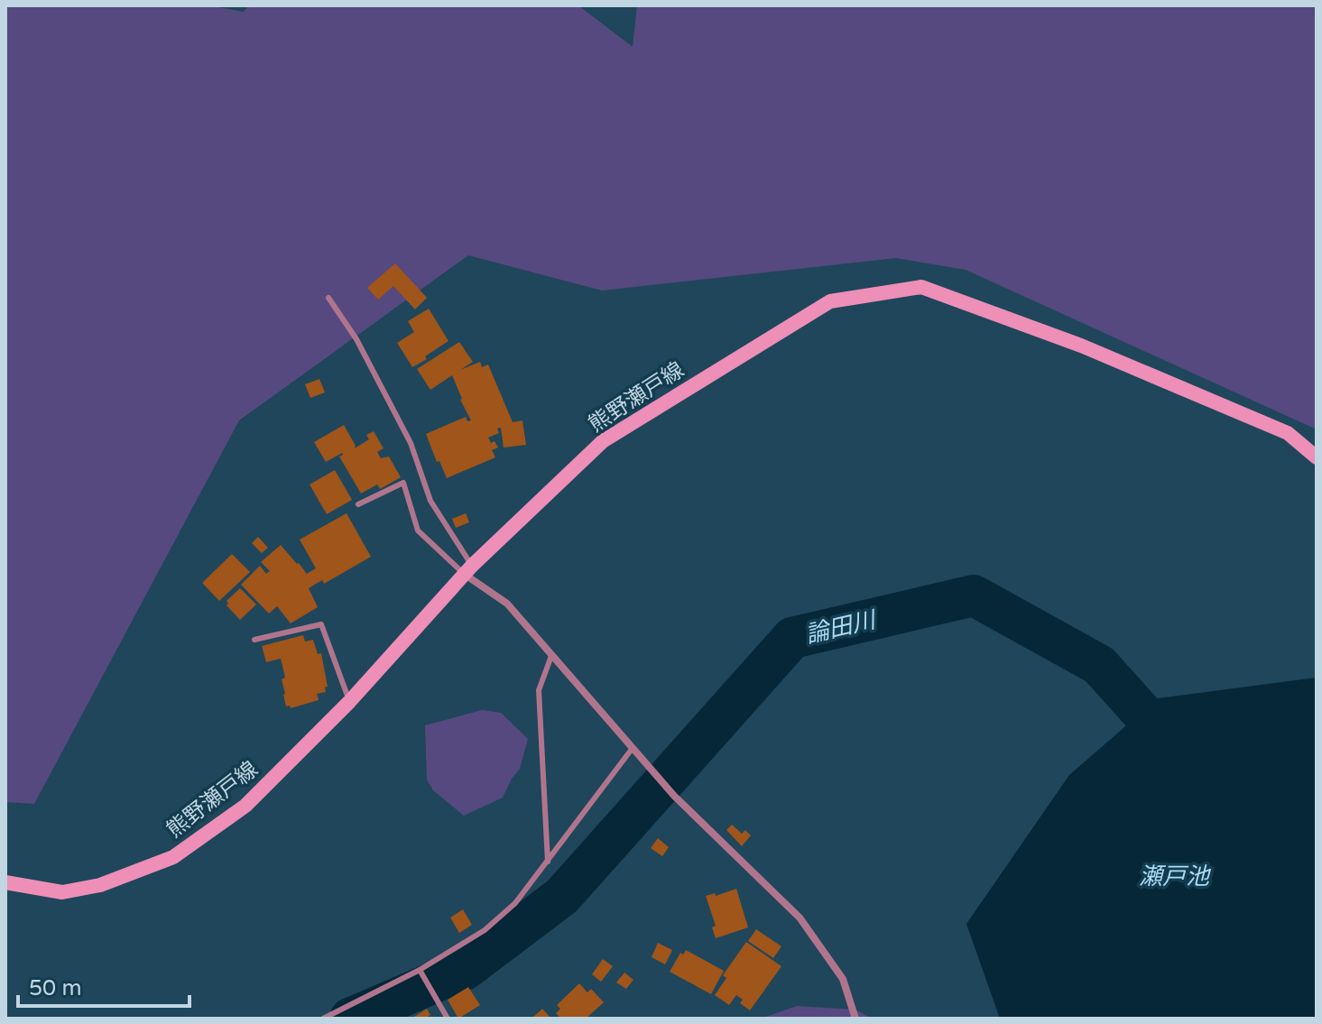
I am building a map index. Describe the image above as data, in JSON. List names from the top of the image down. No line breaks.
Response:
{"streets":{"main road":["熊野瀬戸線"]},"water":["論田川","瀬戸池"],"scale_bar":"50 m"}
